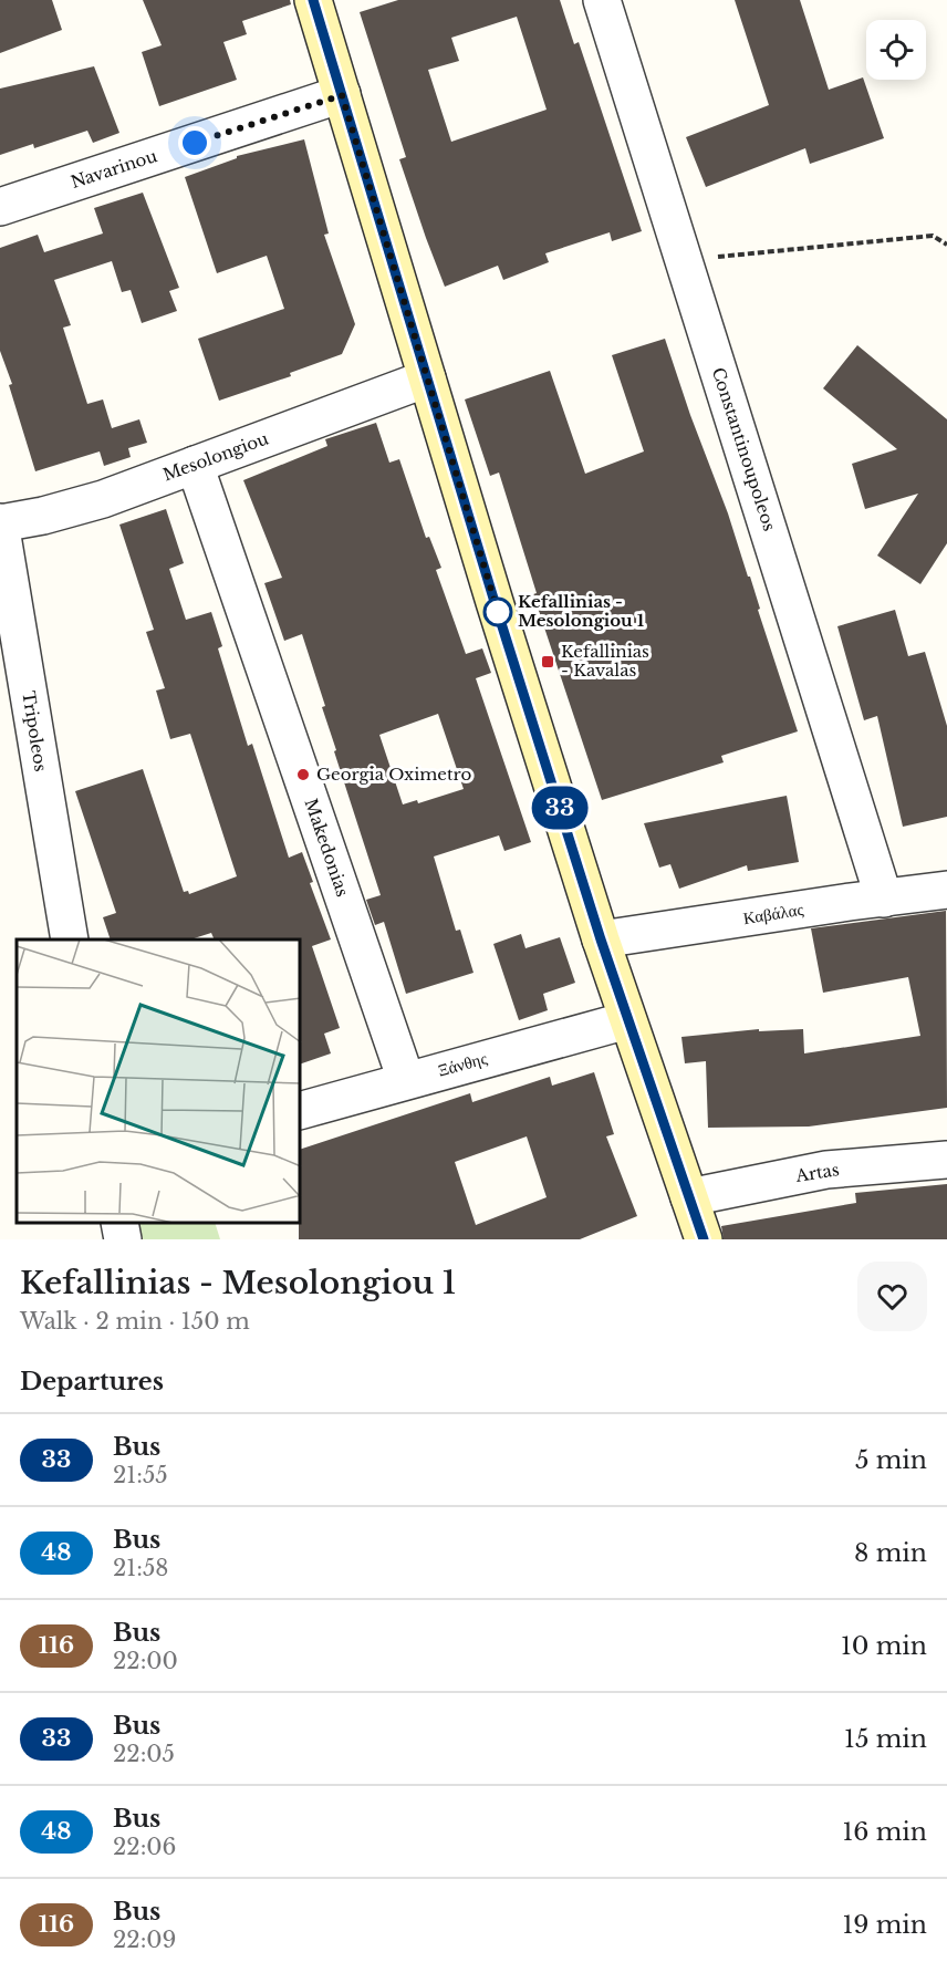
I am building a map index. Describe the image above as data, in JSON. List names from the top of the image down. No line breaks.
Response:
{"streets":{"street":["Navarinou","Constantinoupoleos","Mesolongiou","Tripoleos","Makedonias","Καβάλας","Ξάνθης","Artas"]},"crossings":[["Constantinoupoleos","Καβάλας"],["Mesolongiou","Tripoleos"],["Mesolongiou","Makedonias"],["Makedonias","Ξάνθης"]],"places":{"other":["Kefallinias - Mesolongiou 1","Georgia Oximetro"],"transit":["Kefallinias - Kavalas"]},"lines":["bus line 33"],"page":{"on_map":"33","heading":[["Kefallinias - Mesolongiou 1","Walk · 2 min · 150 m"],"Departures"],"list":[{"mark":"33","name":"Bus","note":"21:55","value":"5 min"},{"mark":"48","name":"Bus","note":"21:58","value":"8 min"},{"mark":"116","name":"Bus","note":"22:00","value":"10 min"},{"mark":"33","name":"Bus","note":"22:05","value":"15 min"},{"mark":"48","name":"Bus","note":"22:06","value":"16 min"},{"mark":"116","name":"Bus","note":"22:09","value":"19 min"}]}}
